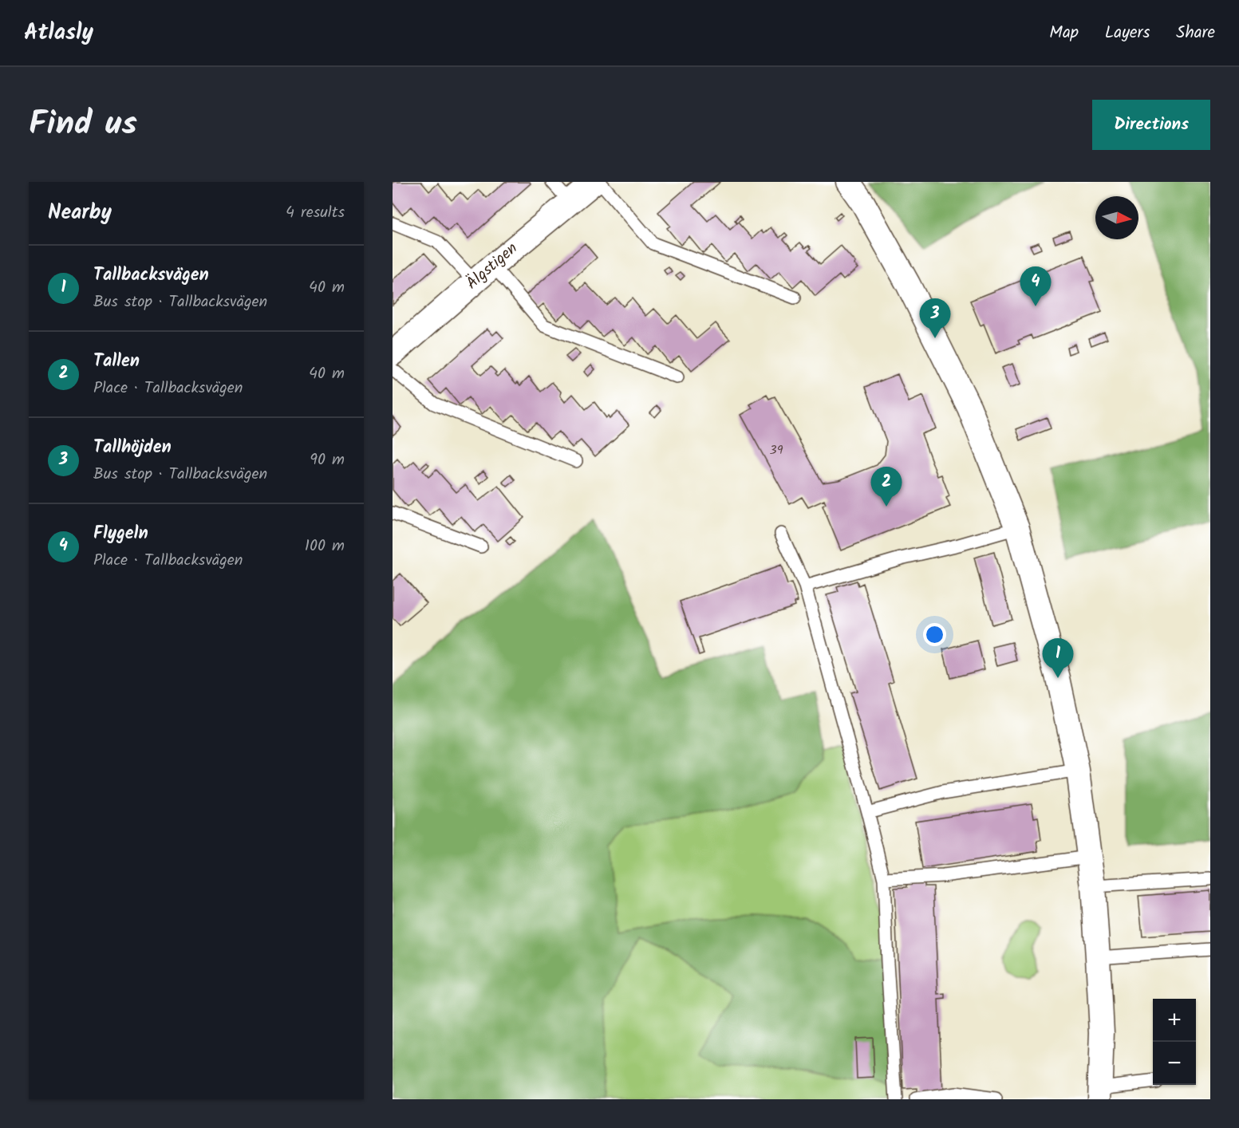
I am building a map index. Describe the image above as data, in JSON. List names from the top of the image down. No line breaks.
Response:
{"streets":{"street":["Älgstigen"]},"house_numbers":["39"],"north":"right","page":{"header":"Atlasly","nav":["Map","Layers","Share"],"title":"Find us","buttons":"Directions","heading":["Nearby","4 results"],"list":[{"mark":"1","name":"Tallbacksvägen","note":"Bus stop · Tallbacksvägen","value":"40 m"},{"mark":"2","name":"Tallen","note":"Place · Tallbacksvägen","value":"40 m"},{"mark":"3","name":"Tallhöjden","note":"Bus stop · Tallbacksvägen","value":"90 m"},{"mark":"4","name":"Flygeln","note":"Place · Tallbacksvägen","value":"100 m"}],"pins":["4","3","2","1"],"map_buttons":["+","−"]}}
